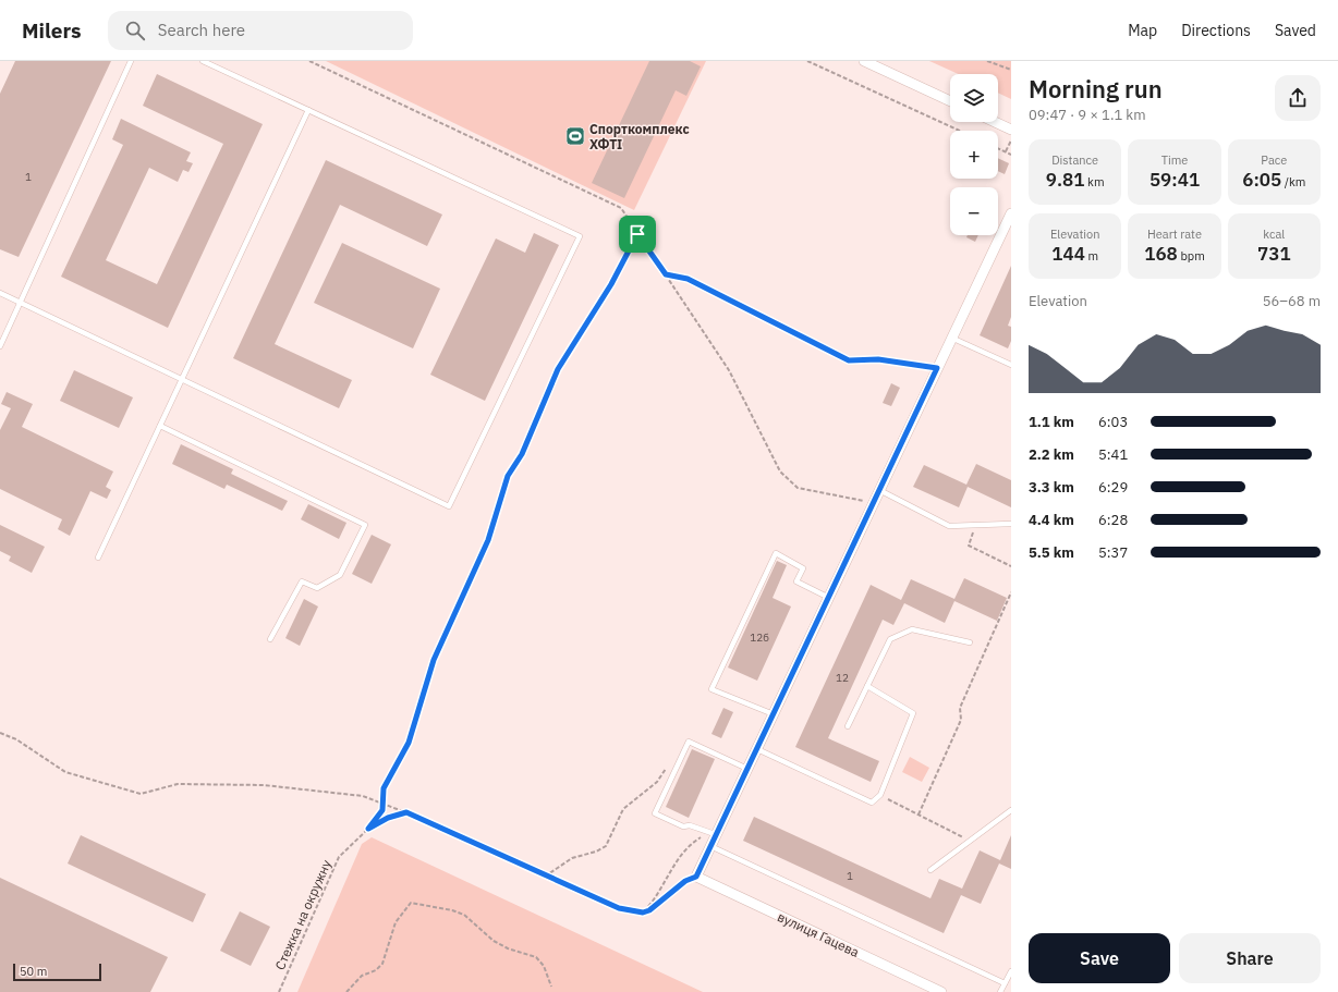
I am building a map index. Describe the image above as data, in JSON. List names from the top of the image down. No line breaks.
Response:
{"streets":{"street":["вулиця Гацева"],"path":["Стежка на окружну"]},"places":{"sports":["Спорткомплекс ХФТІ"]},"house_numbers":["1","12б","12","1"],"scale_bar":"50 m","page":{"header":"Milers","search":"Search here","nav":["Map","Directions","Saved"],"heading":["Morning run","09:47 · 9 × 1.1 km"],"map_buttons":["+","−"],"stats":[["Distance","9.81 km"],["Time","59:41"],["Pace","6:05 /km"],["Elevation","144 m"],["Heart rate","168 bpm"],["kcal","731"]],"chart":["Elevation","56–68 m"],"list":[{"name":"1.1 km","note":"6:03"},{"name":"2.2 km","note":"5:41"},{"name":"3.3 km","note":"6:29"},{"name":"4.4 km","note":"6:28"},{"name":"5.5 km","note":"5:37"}],"buttons":["Save","Share"],"scale":"50 m"}}
